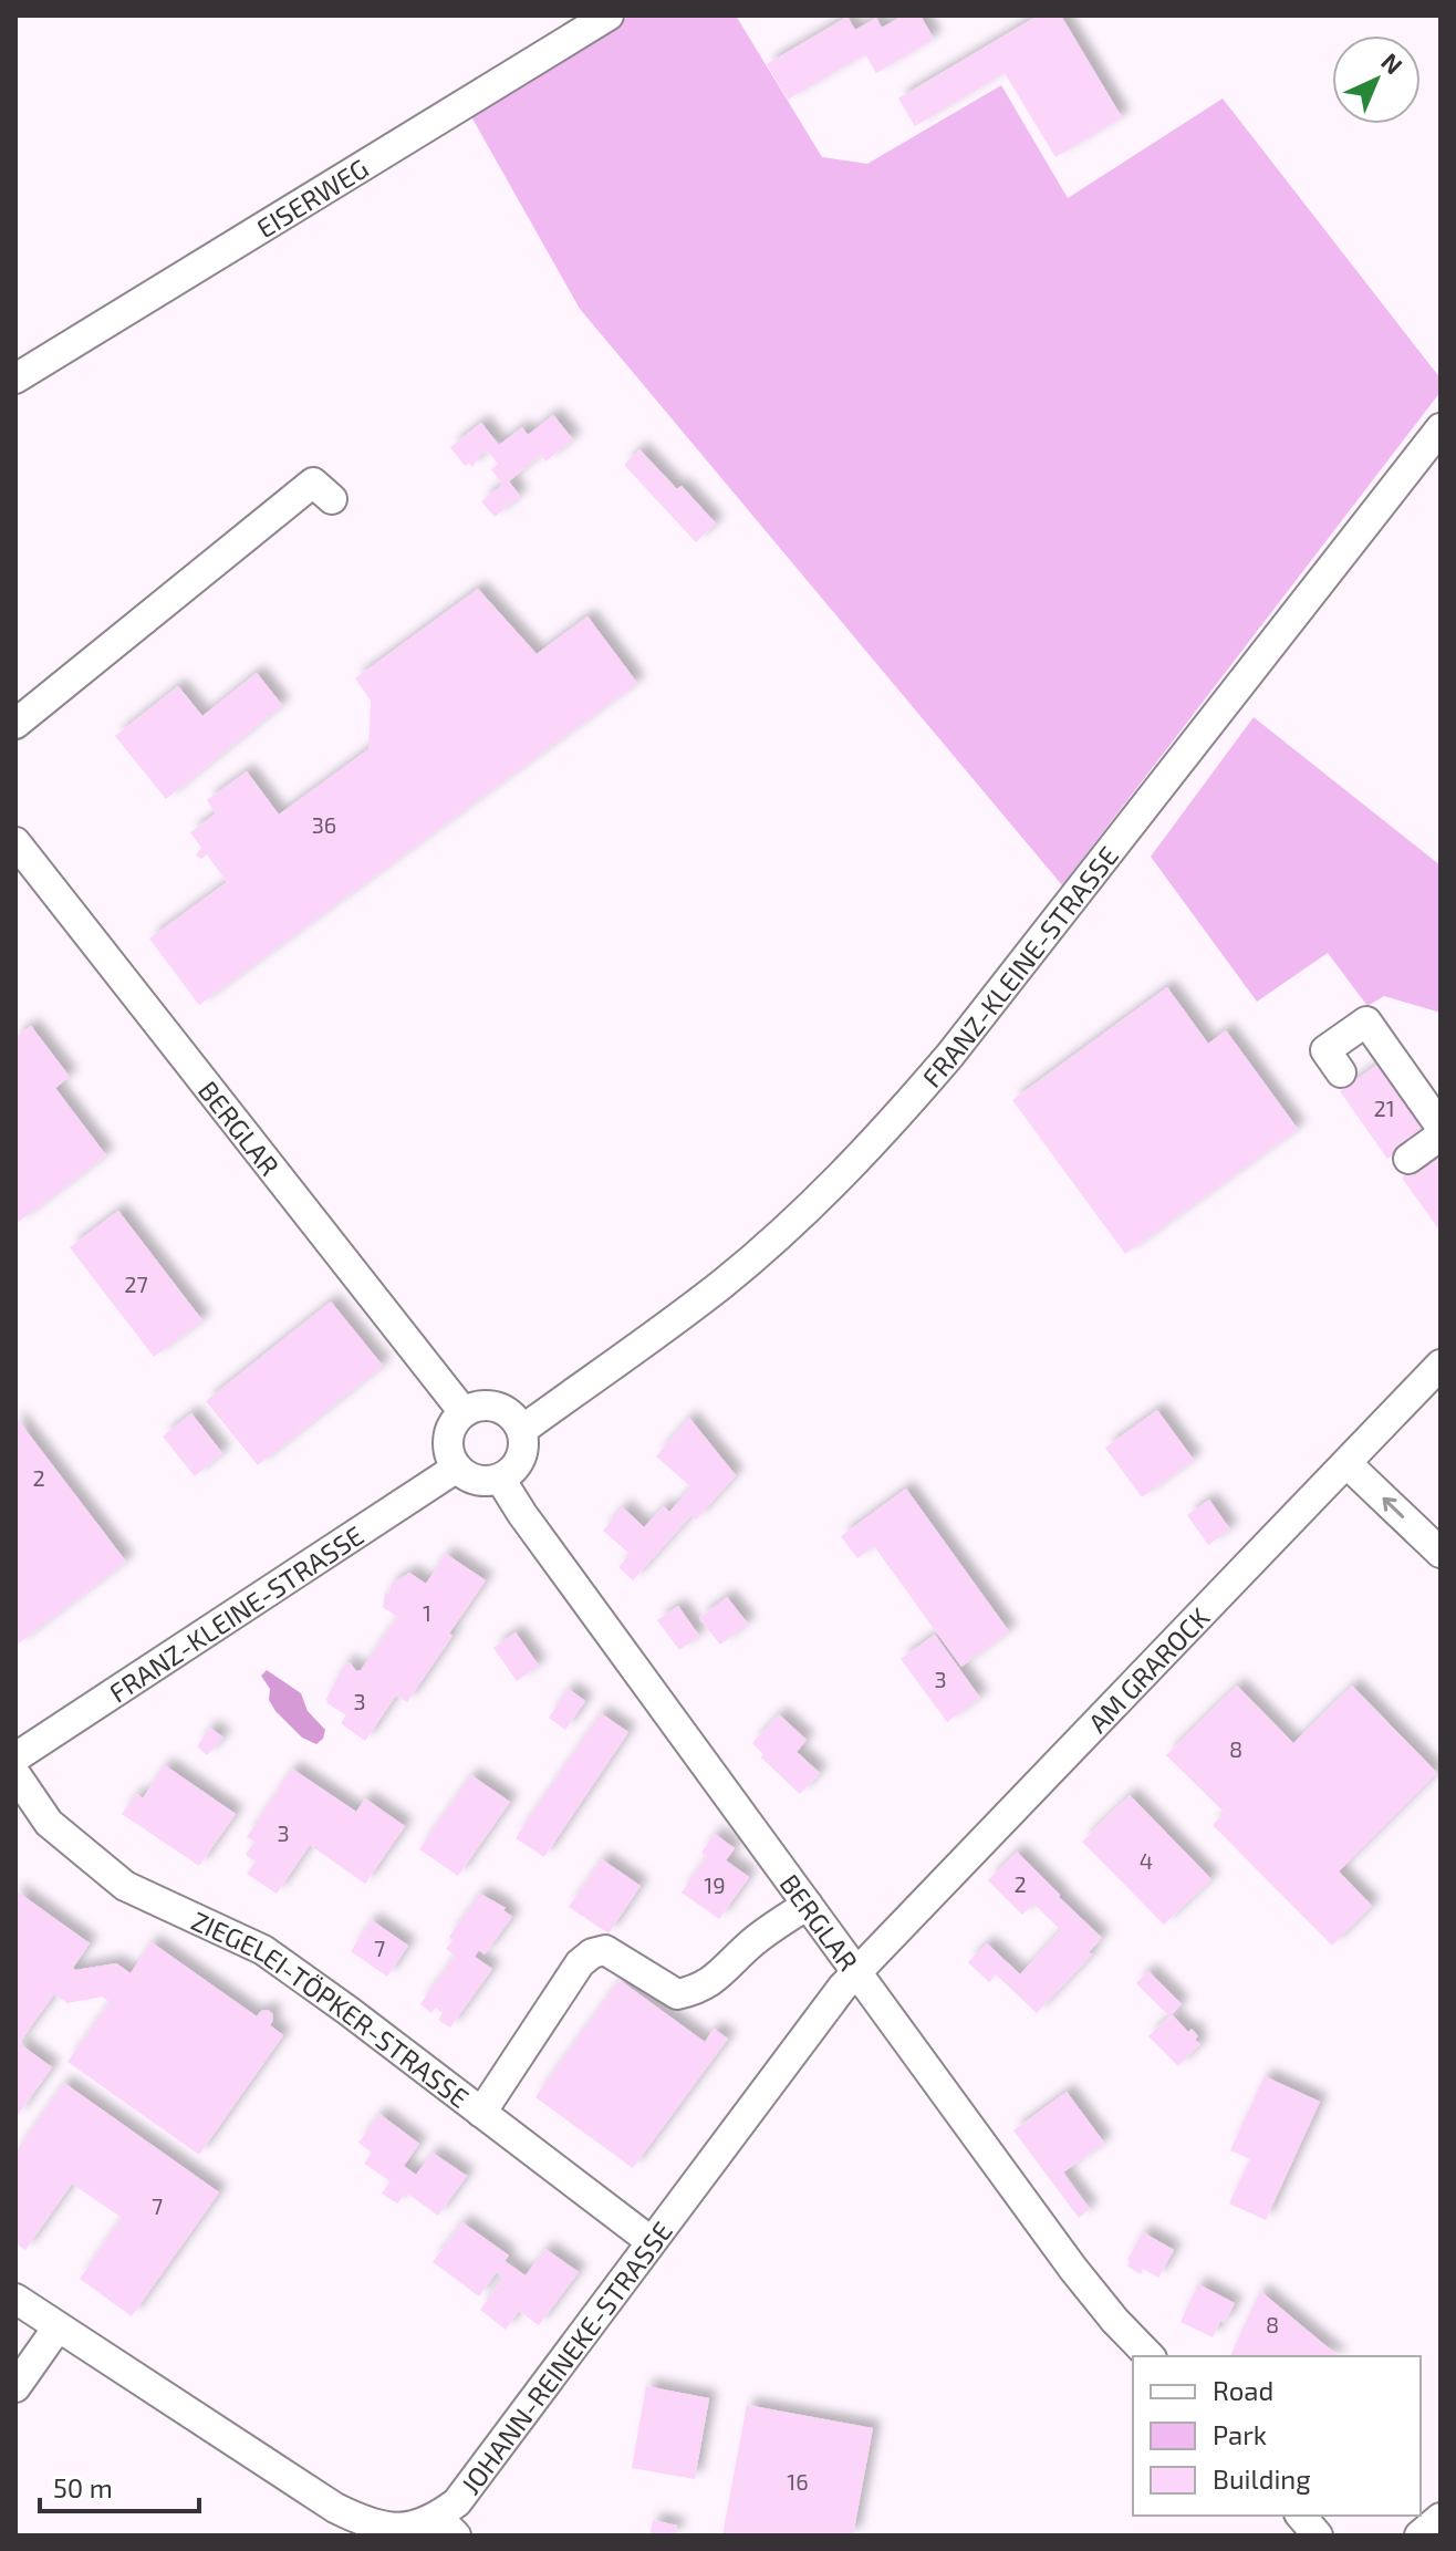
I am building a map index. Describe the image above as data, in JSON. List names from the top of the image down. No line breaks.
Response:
{"streets":{"street":["EISERWEG","FRANZ-KLEINE-STRASSE","BERGLAR","AM GRAROCK","ZIEGELEI-TÖPKER-STRASSE","JOHANN-REINEKE-STRASSE"]},"crossings":[["FRANZ-KLEINE-STRASSE","BERGLAR"],["BERGLAR","AM GRAROCK"],["BERGLAR","JOHANN-REINEKE-STRASSE"],["AM GRAROCK","JOHANN-REINEKE-STRASSE"],["ZIEGELEI-TÖPKER-STRASSE","JOHANN-REINEKE-STRASSE"]],"house_numbers":["36","21","27","2","1","3","3","8","3","4","2","19","7","7","8","16"],"legend":["Road","Park","Building"],"scale_bar":"50 m","north":"top right"}
